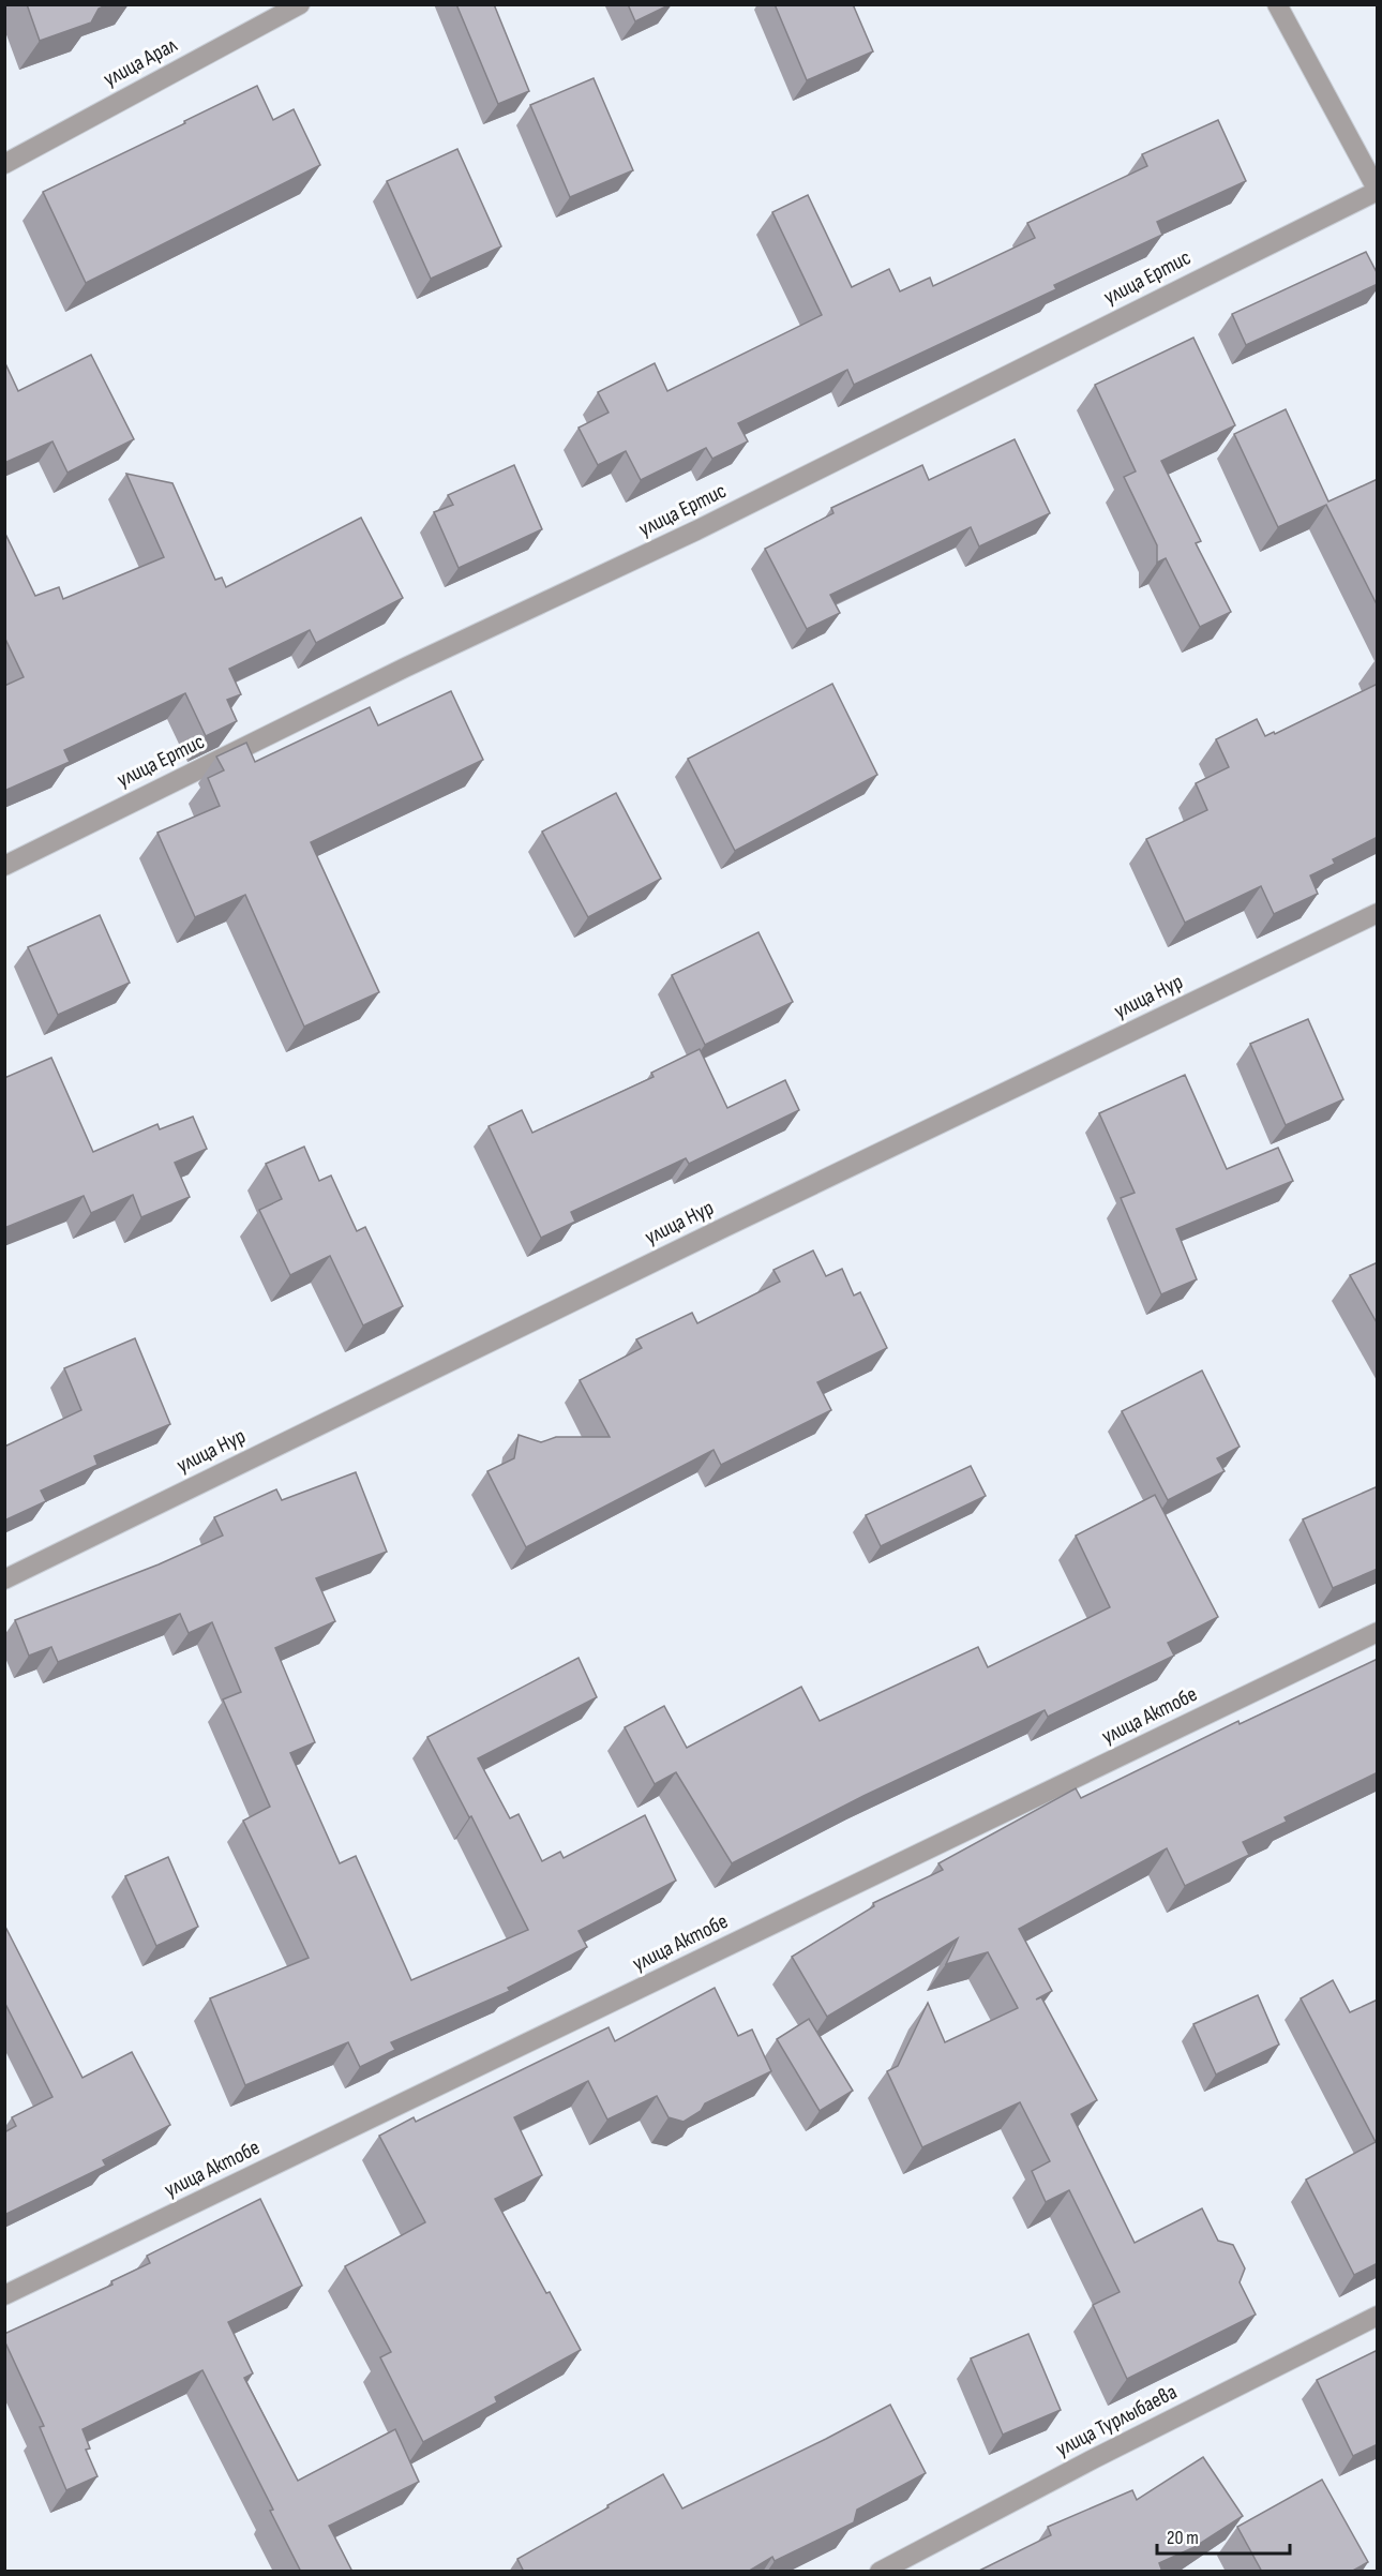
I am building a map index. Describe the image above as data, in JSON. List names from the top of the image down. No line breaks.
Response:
{"streets":{"street":["улица Арал","улица Ертис","улица Нур","улица Актобе","улица Турлыбаева"]},"scale_bar":"20 m"}
